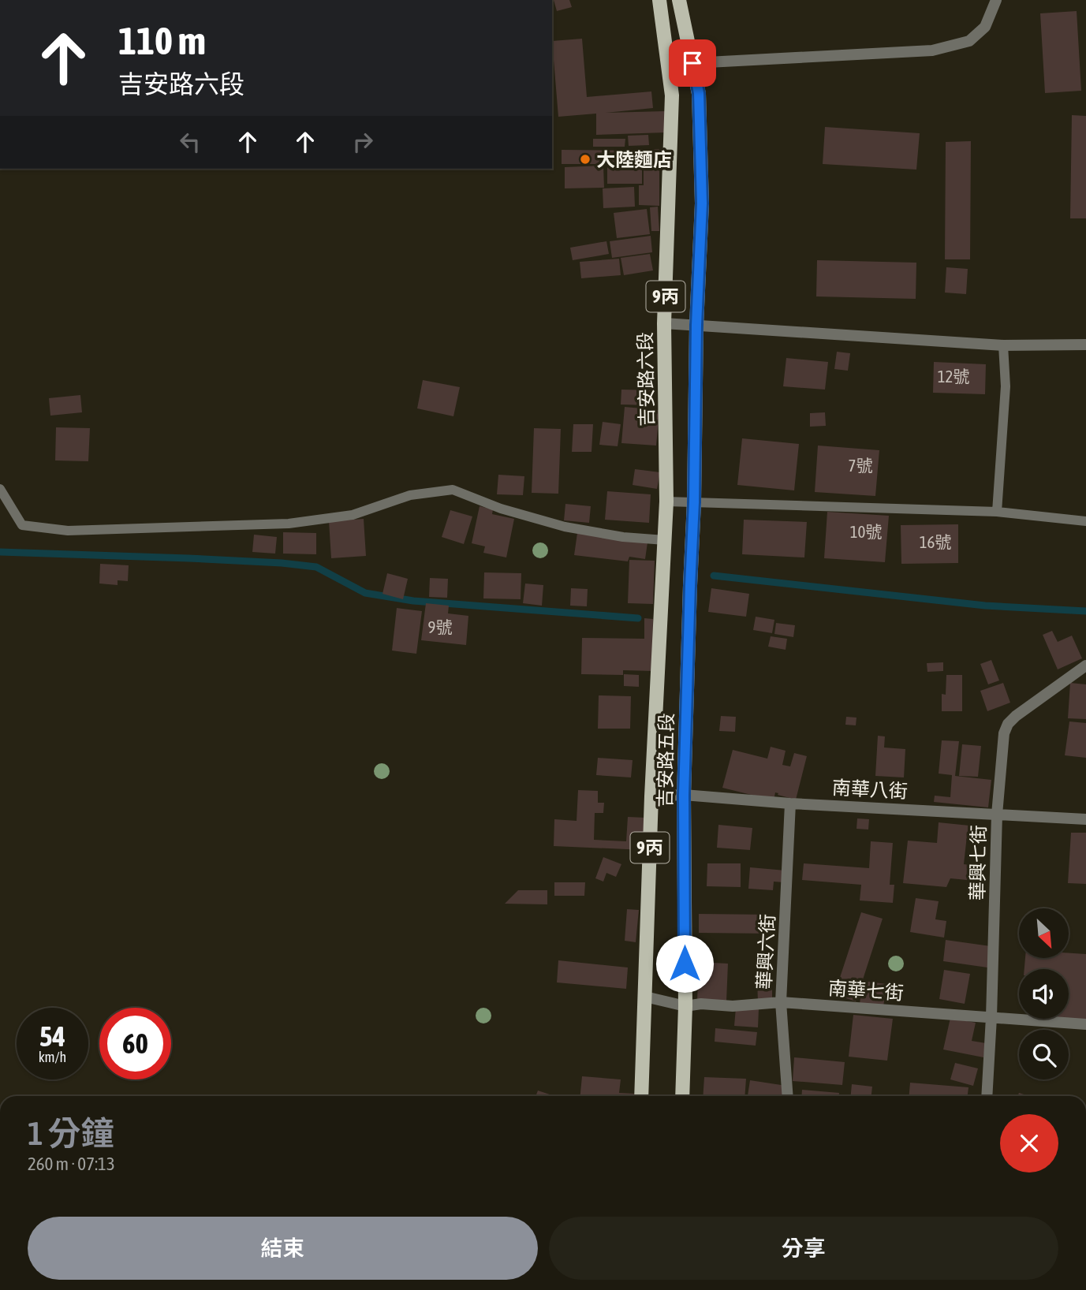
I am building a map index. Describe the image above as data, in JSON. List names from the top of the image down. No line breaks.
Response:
{"streets":{"main road":["9丙","吉安路六段","吉安路五段"],"street":["南華八街","華興七街","華興六街","南華七街"]},"crossings":[["9丙","吉安路五段"],["吉安路六段","吉安路五段"],["吉安路五段","南華八街"],["吉安路五段","南華七街"],["南華八街","華興七街"],["南華八街","華興六街"],["華興七街","南華七街"],["華興六街","南華七街"]],"places":["大陸麵店"],"house_numbers":["12號","7號","10號","16號","9號"],"north":"bottom right","page":{"turn":["110 m","吉安路六段"],"speed":"54 km/h","limit":"60","heading":["1 分鐘","260 m · 07:13"],"buttons":["結束","分享"]}}
